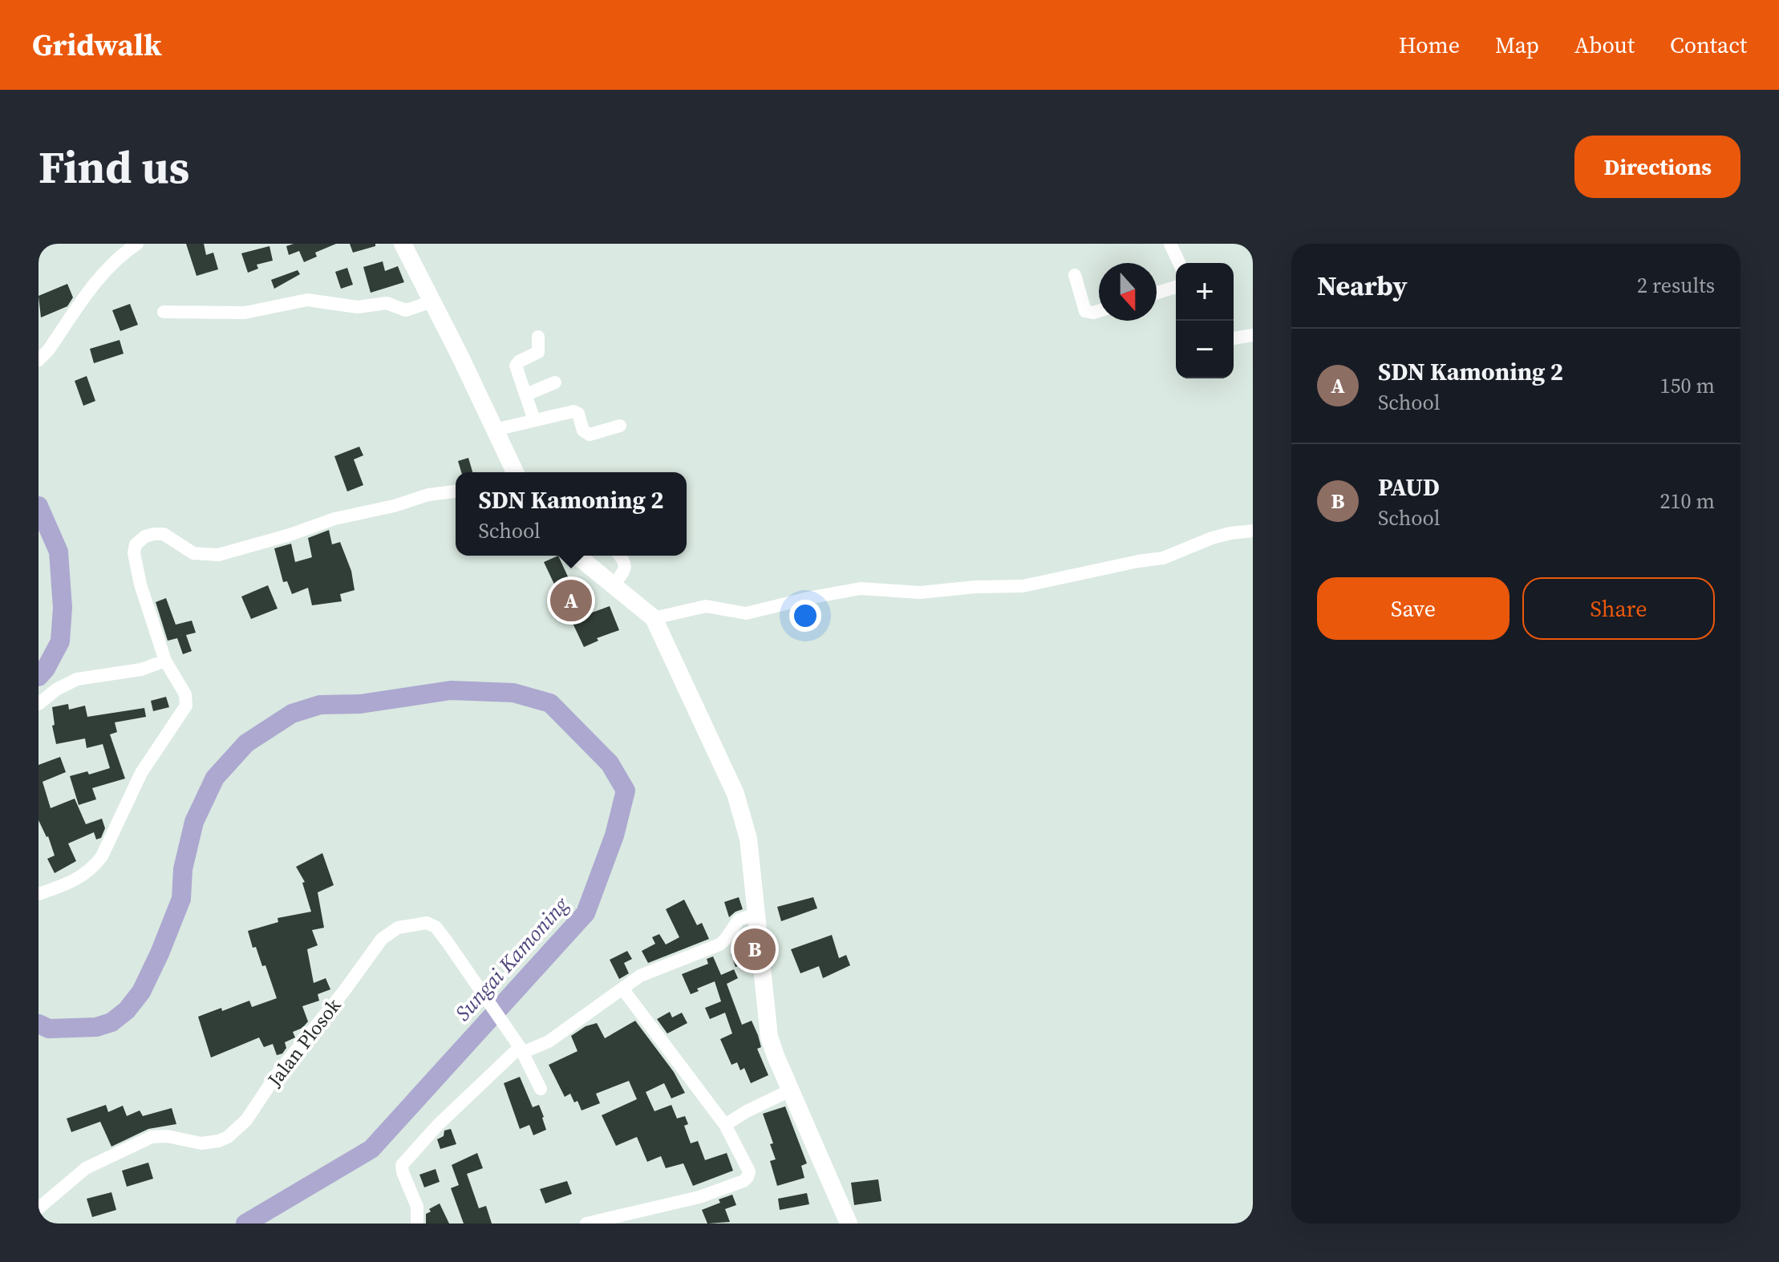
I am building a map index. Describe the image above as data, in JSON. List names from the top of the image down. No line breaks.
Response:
{"streets":{"street":["Jalan Plosok"]},"water":["Sungai Kamoning"],"north":"bottom","page":{"header":"Gridwalk","nav":["Home","Map","About","Contact"],"buttons":["Directions",["Save","Share"]],"title":"Find us","heading":["Nearby","2 results"],"map_buttons":["+","−"],"list":[{"mark":"A","name":"SDN Kamoning 2","note":"School","value":"150 m"},{"mark":"B","name":"PAUD","note":"School","value":"210 m"}],"popup":["SDN Kamoning 2","School"],"pins":["A","B"]}}
